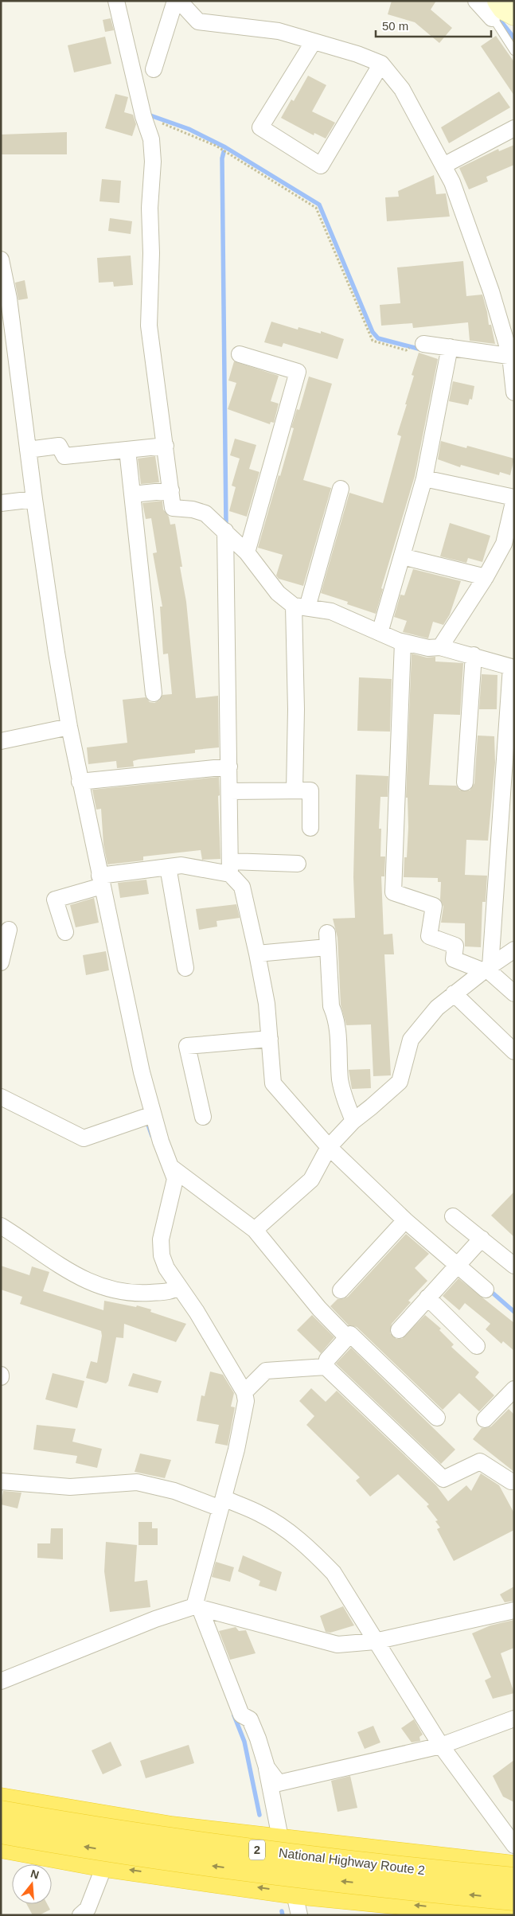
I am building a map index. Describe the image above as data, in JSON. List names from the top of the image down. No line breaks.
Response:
{"streets":{"highway":["2","National Highway Route 2"]},"scale_bar":"50 m","north":"top"}
